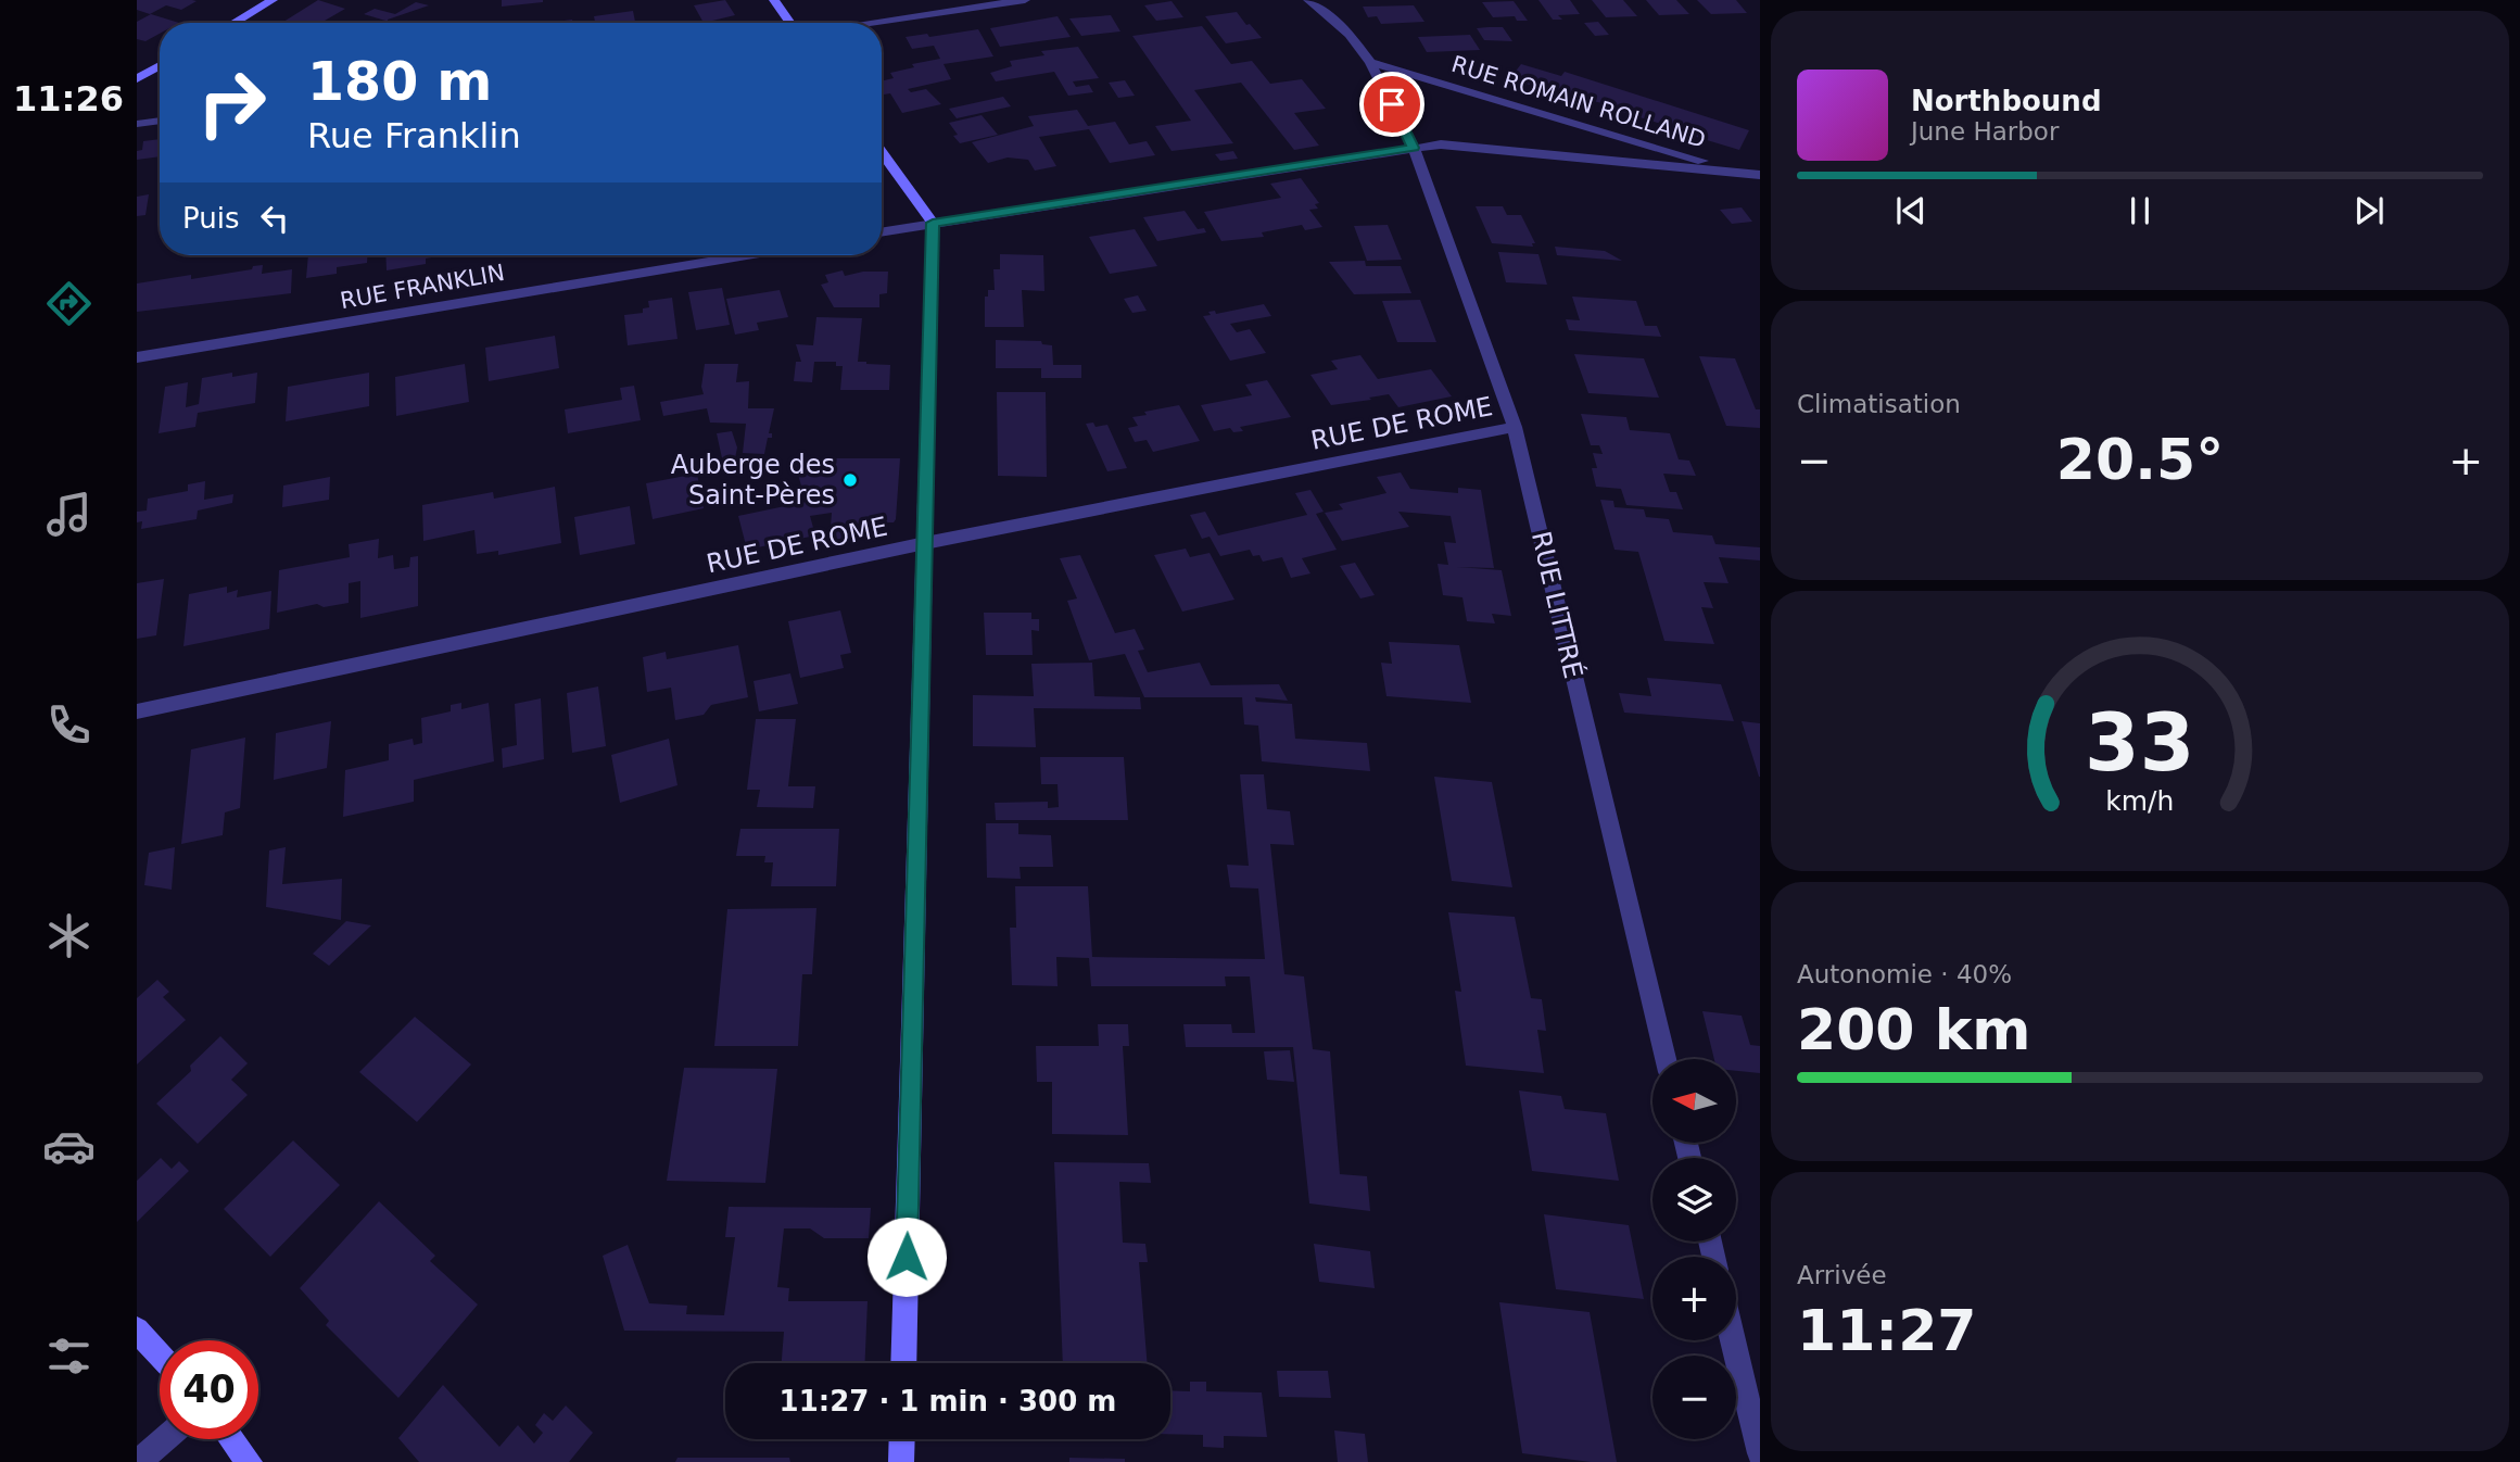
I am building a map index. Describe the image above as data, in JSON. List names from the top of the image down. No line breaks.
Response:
{"streets":{"street":["RUE ROMAIN ROLLAND","RUE FRANKLIN","RUE DE ROME","RUE LITTRÉ"]},"crossings":[["RUE ROMAIN ROLLAND","RUE LITTRÉ"],["RUE DE ROME","RUE LITTRÉ"]],"places":["Auberge des Saint-Pères"],"north":"left","page":{"tabs":"11:26","turn":["180 m","Rue Franklin"],"song":["Northbound","June Harbor"],"then":"Puis","tile":["Climatisation",["Autonomie · 40%","200 km"],["Arrivée","11:27"]],"heat":["−","20.5°","+"],"map_buttons":["+","−"],"limit":"40","trip":"11:27 · 1 min · 300 m","gauge":["33","km/h"]}}
